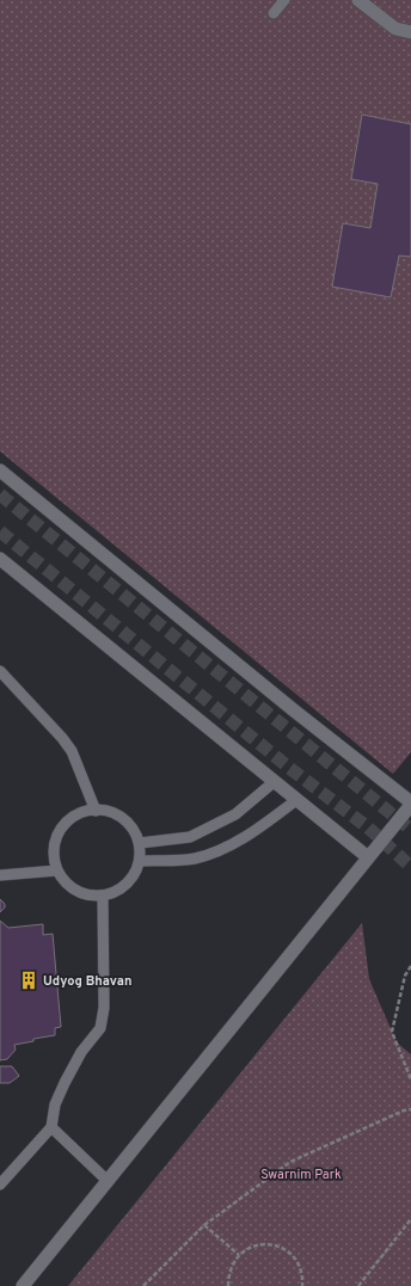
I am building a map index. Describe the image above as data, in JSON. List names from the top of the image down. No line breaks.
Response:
{"parks":["Swarnim Park"],"places":{"building":["Udyog Bhavan"]}}
